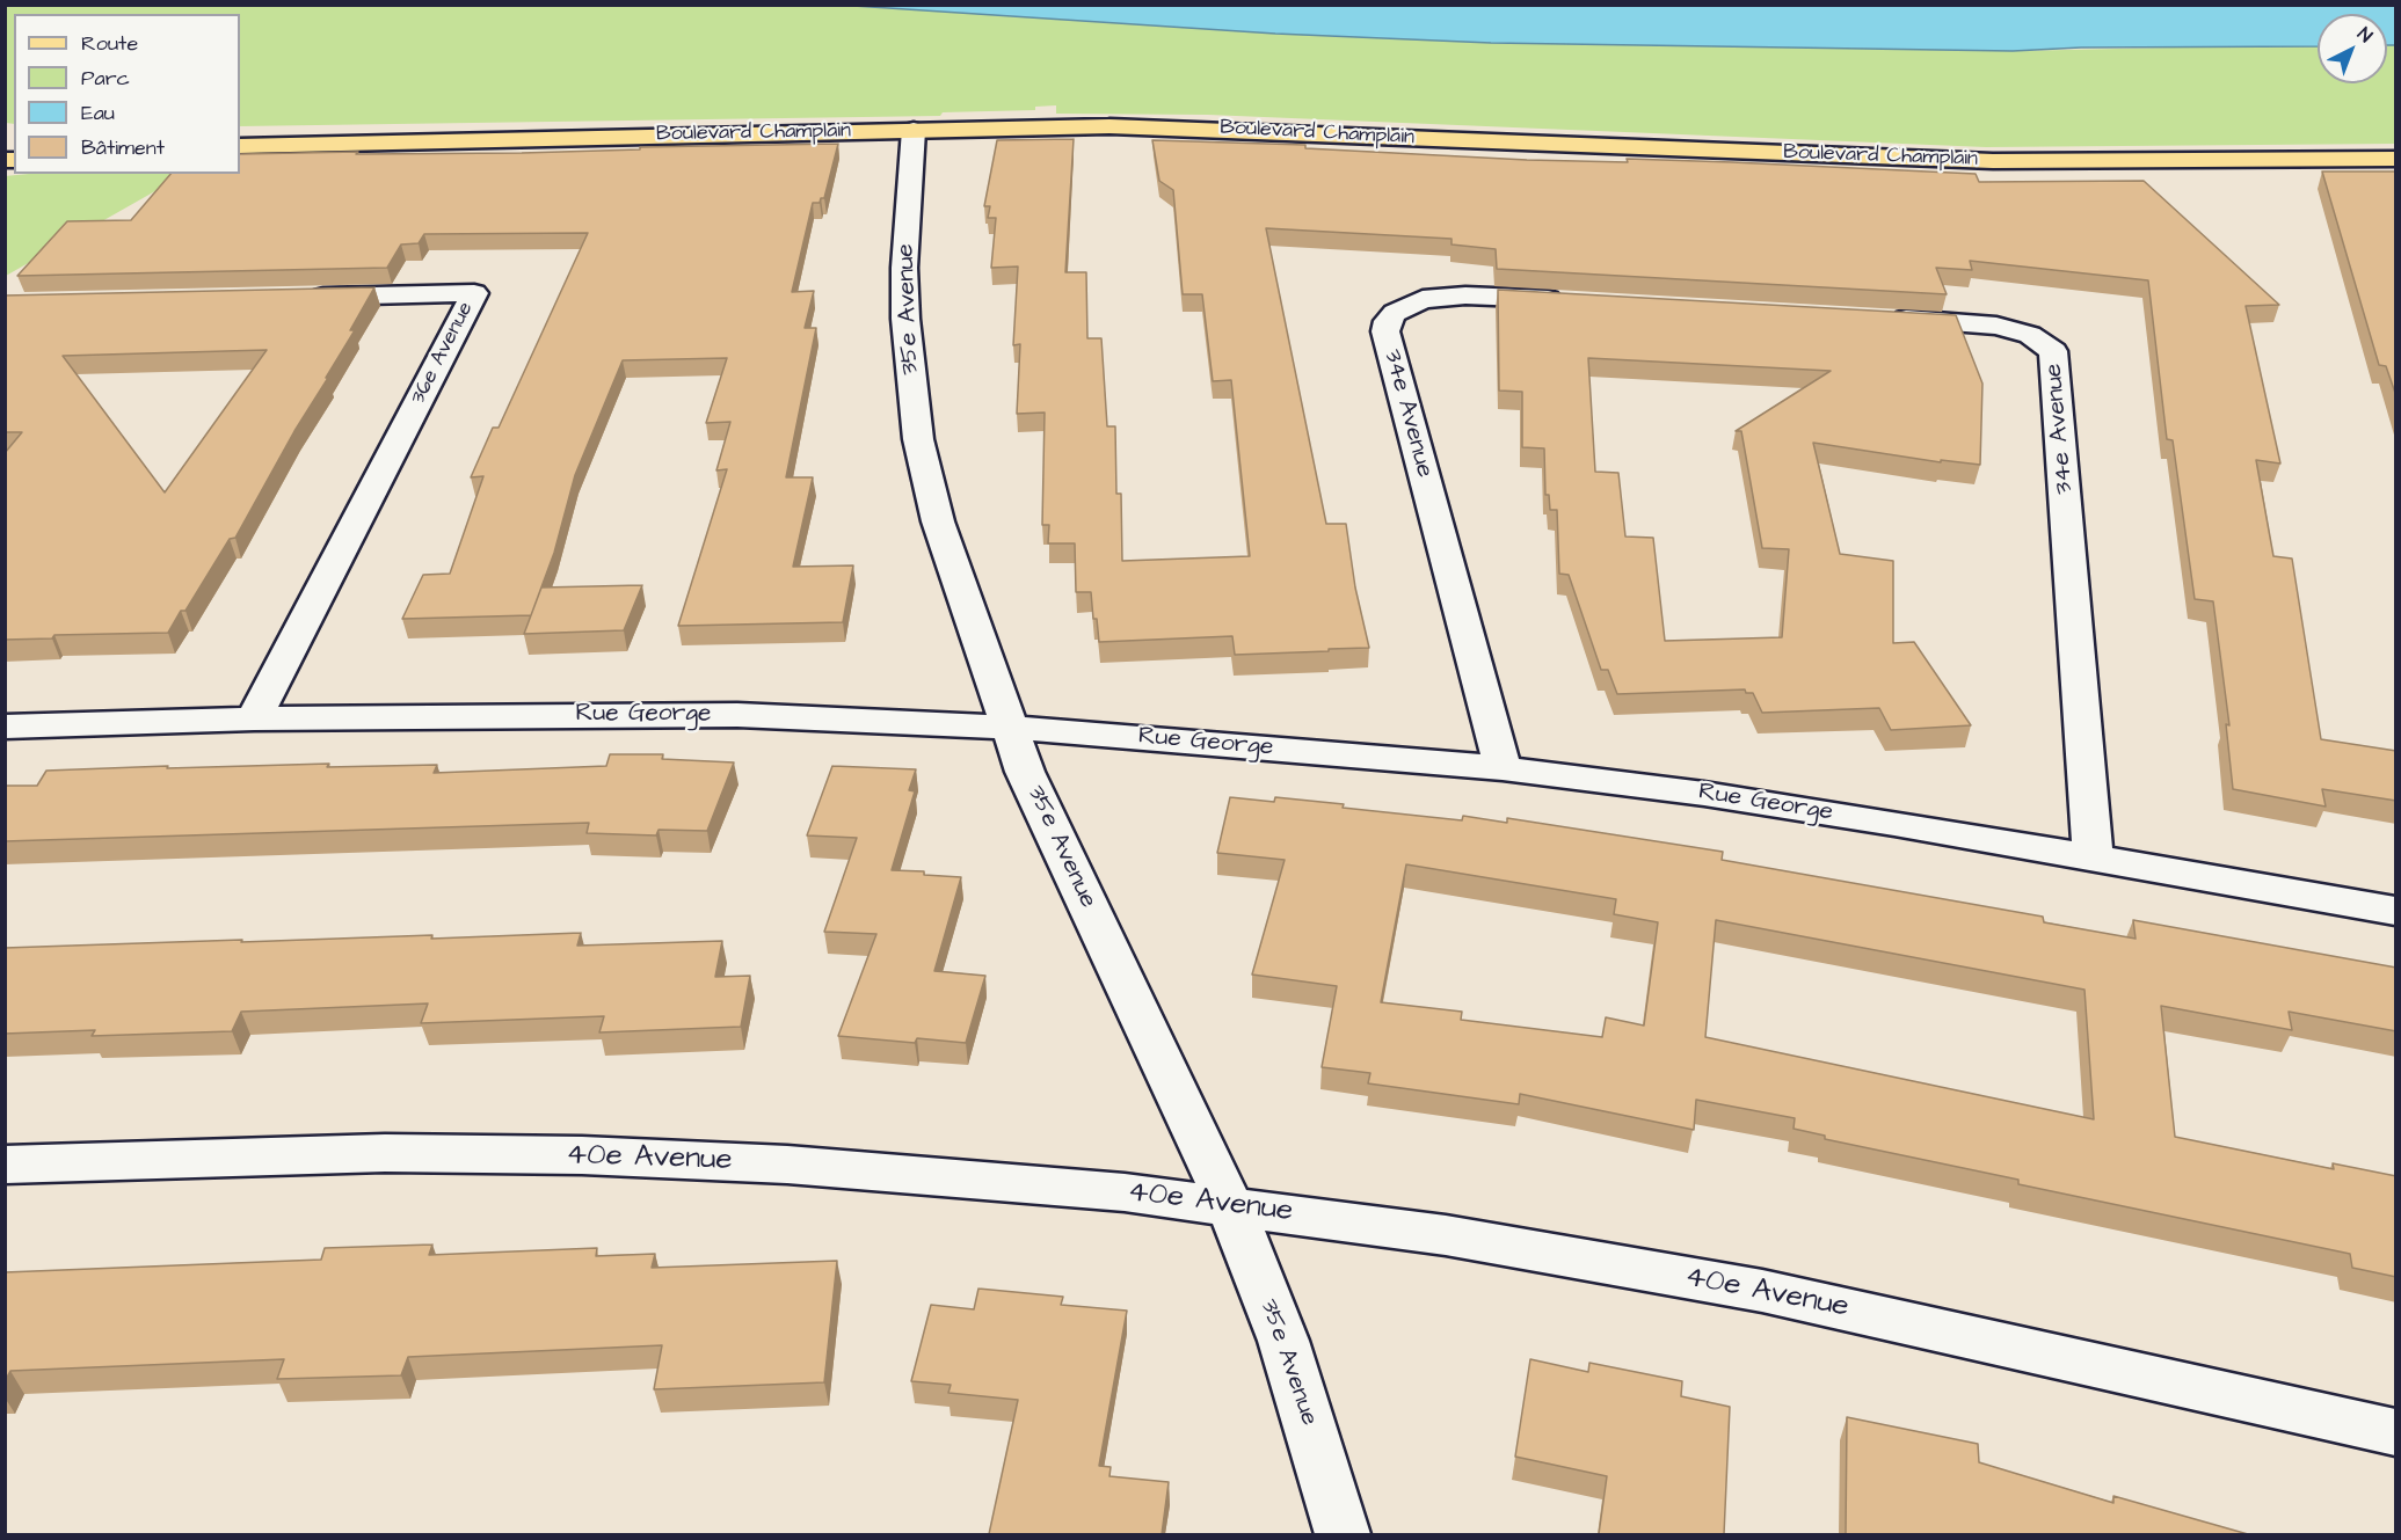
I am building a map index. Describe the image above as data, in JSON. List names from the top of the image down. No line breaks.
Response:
{"streets":{"main road":["Boulevard Champlain"],"street":["35e Avenue","36e Avenue","34e Avenue","Rue George","40e Avenue"]},"crossings":[["Boulevard Champlain","35e Avenue"],["35e Avenue","Rue George"],["35e Avenue","40e Avenue"],["36e Avenue","Rue George"],["34e Avenue","Rue George"]],"legend":["Route","Parc","Eau","Bâtiment"],"north":"top right"}
